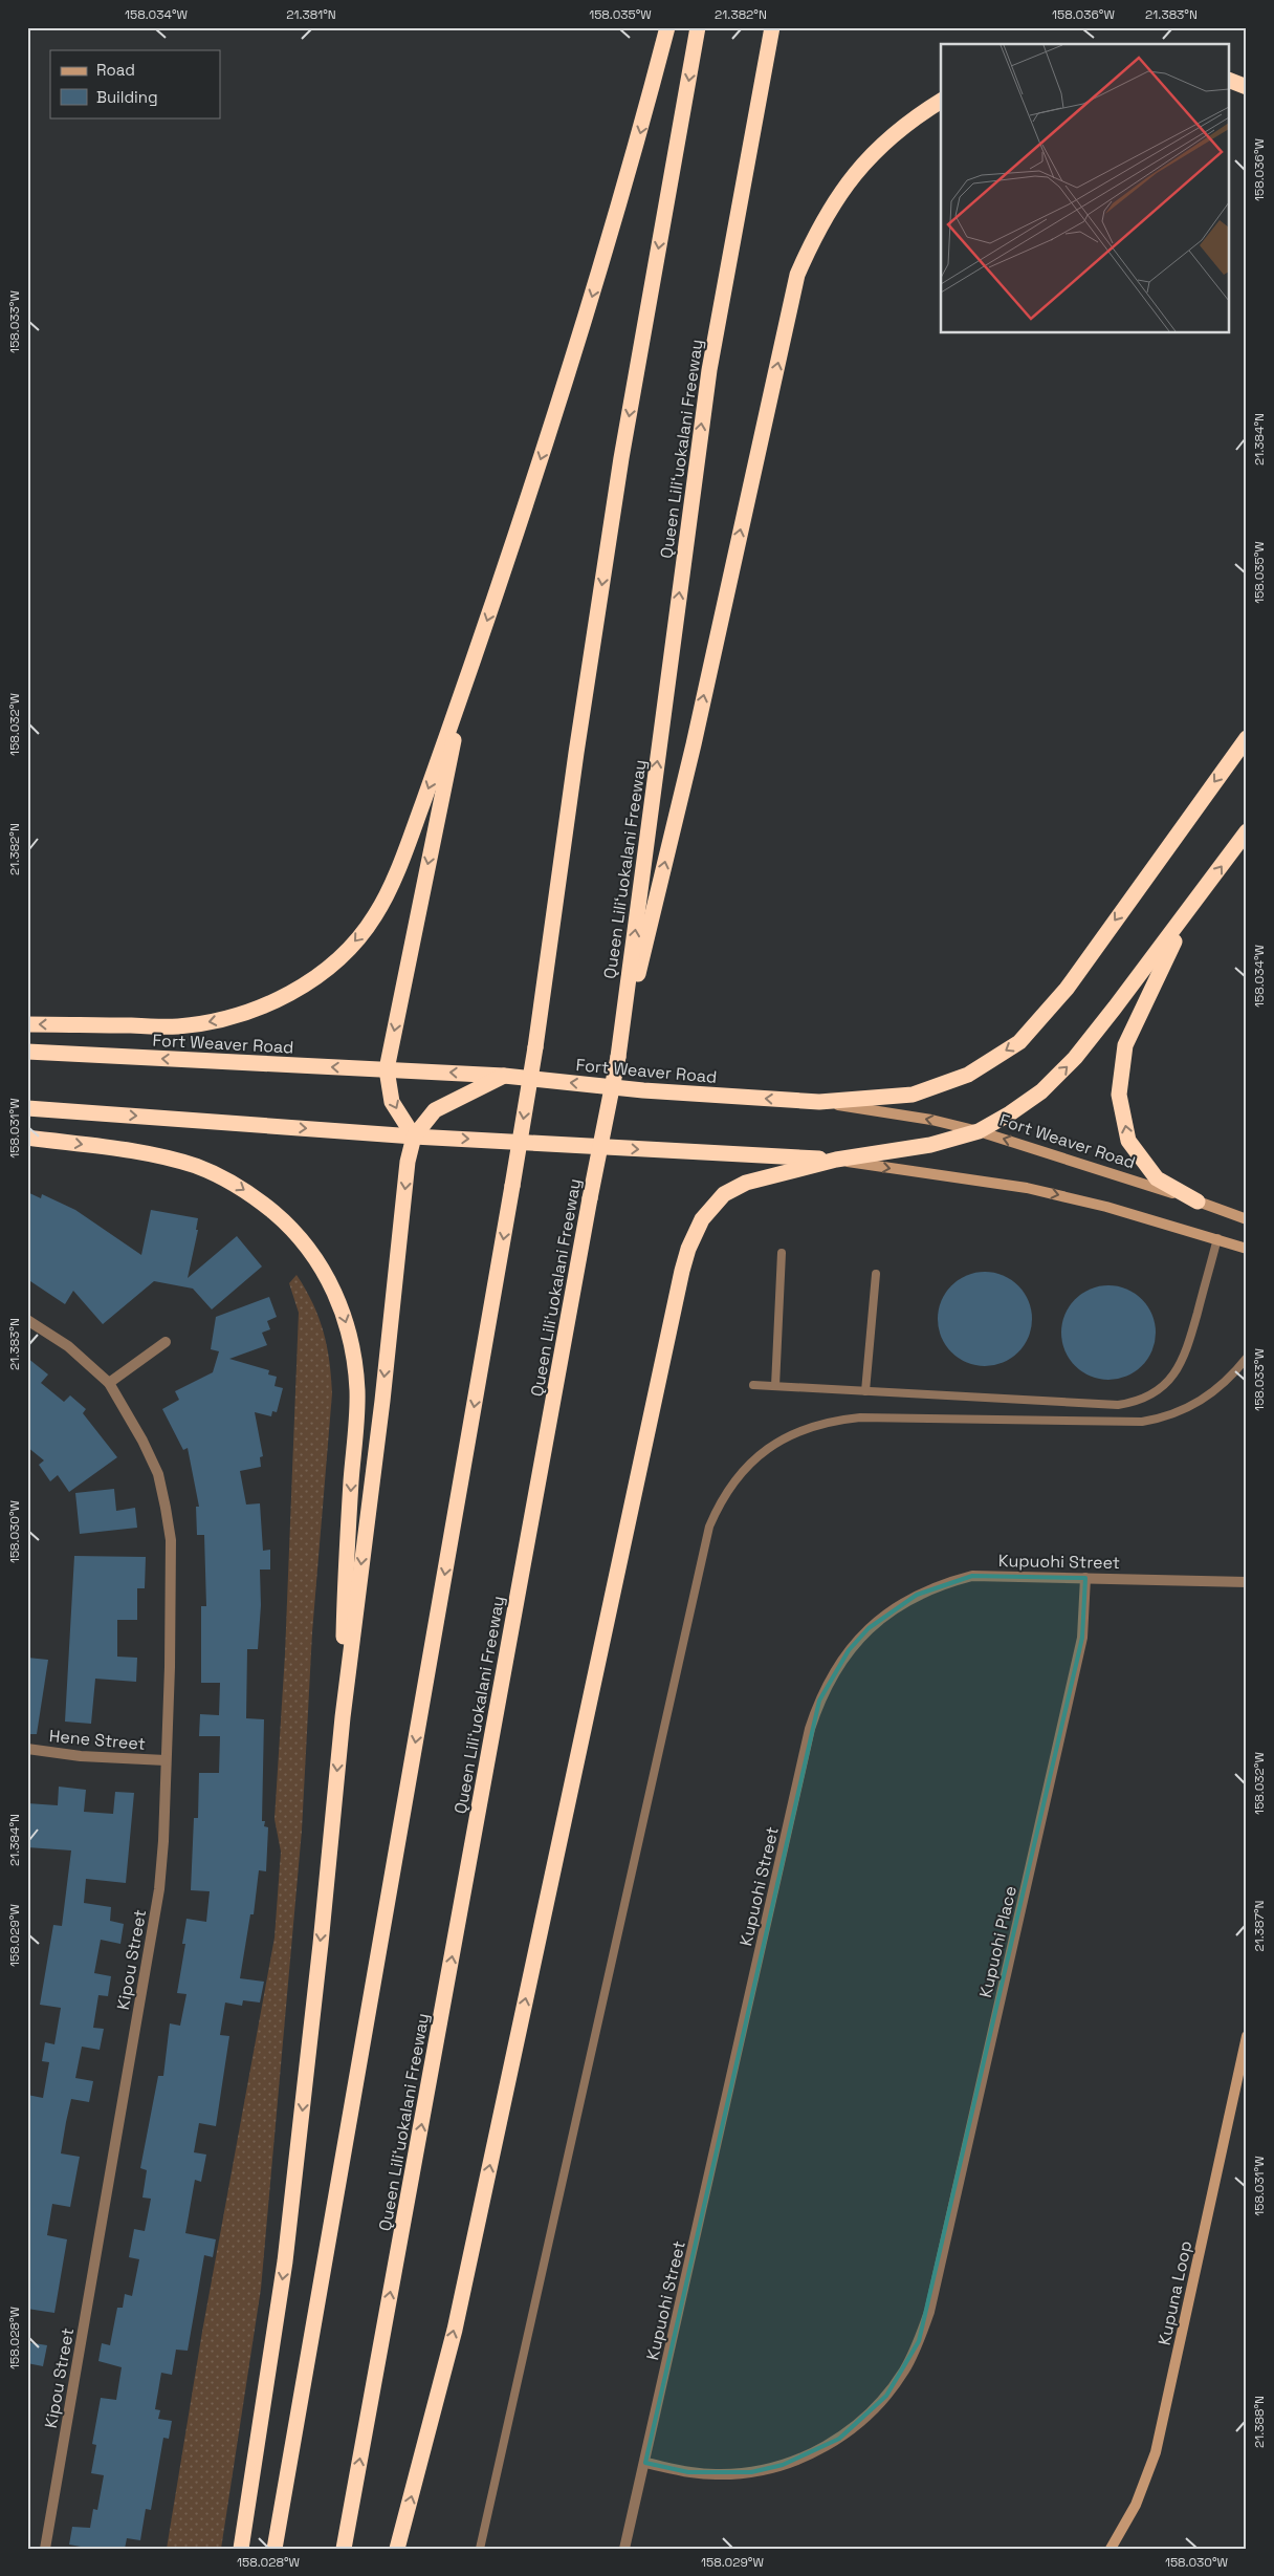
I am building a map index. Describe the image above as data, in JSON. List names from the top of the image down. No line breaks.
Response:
{"streets":{"highway":["Queen Liliʻuokalani Freeway","Fort Weaver Road"],"main road":["Kupuna Loop"],"street":["Kupuohi Street","Hene Street","Kupuohi Place","Kipou Street"]},"crossings":[["Kupuohi Street","Kupuohi Place"],["Hene Street","Kipou Street"]],"legend":["Road","Building"],"coordinates":["158.034°W","21.381°N","158.035°W","21.382°N","158.036°W","21.383°N","158.033°W","21.384°N","158.032°W","158.031°W","158.030°W","21.387°N","158.029°W","158.028°W","21.388°N"]}
